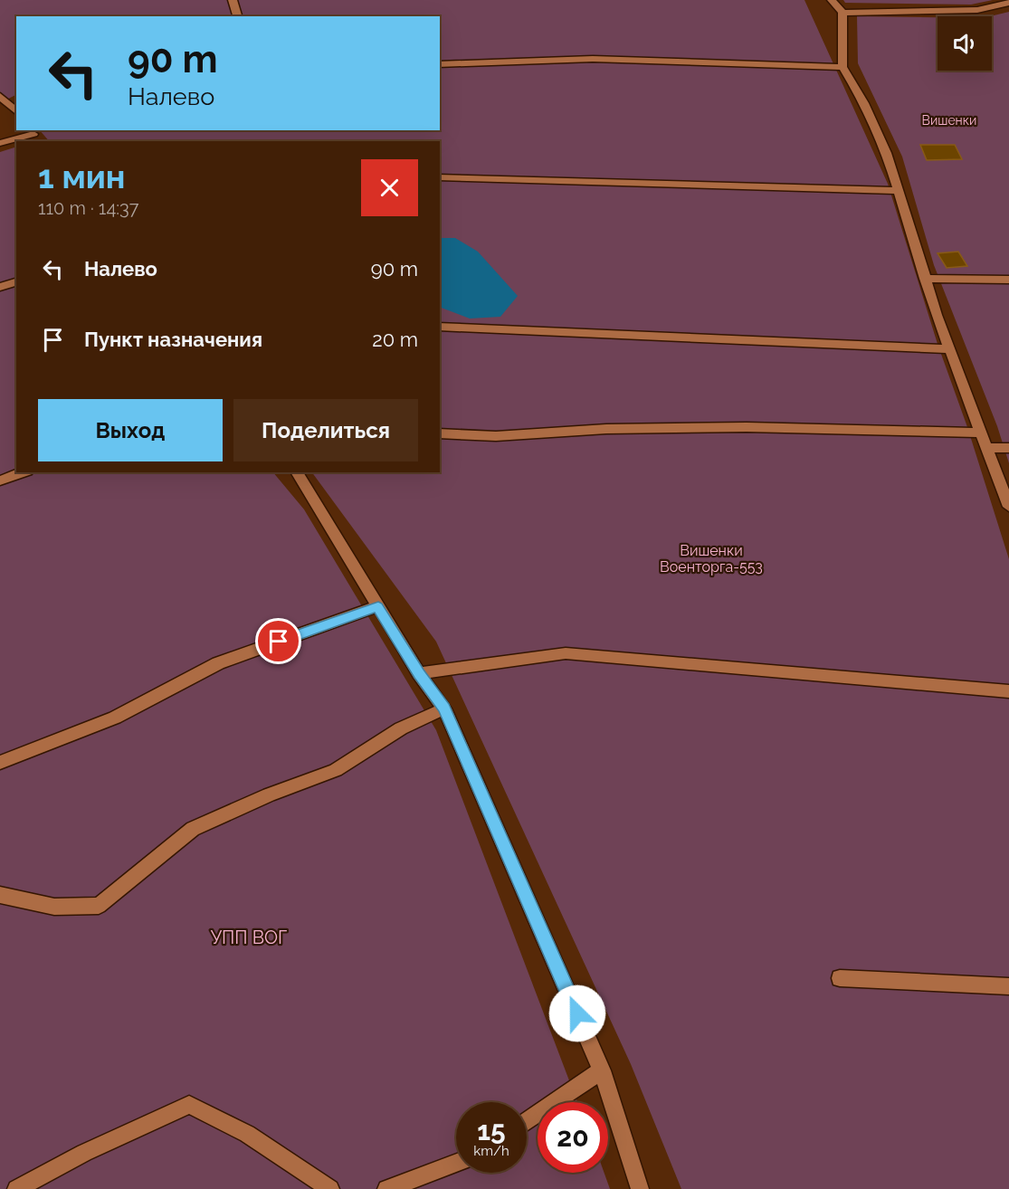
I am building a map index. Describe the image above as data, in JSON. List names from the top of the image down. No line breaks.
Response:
{"parks":["Вишенки","Вишенки Военторга-553","УПП ВОГ"],"page":{"turn":["90 m","Налево"],"heading":["1 мин","110 m · 14:37"],"list":[{"name":"Налево","value":"90 m"},{"name":"Пункт назначения","value":"20 m"}],"buttons":["Выход","Поделиться"],"speed":"15 km/h","limit":"20"}}
